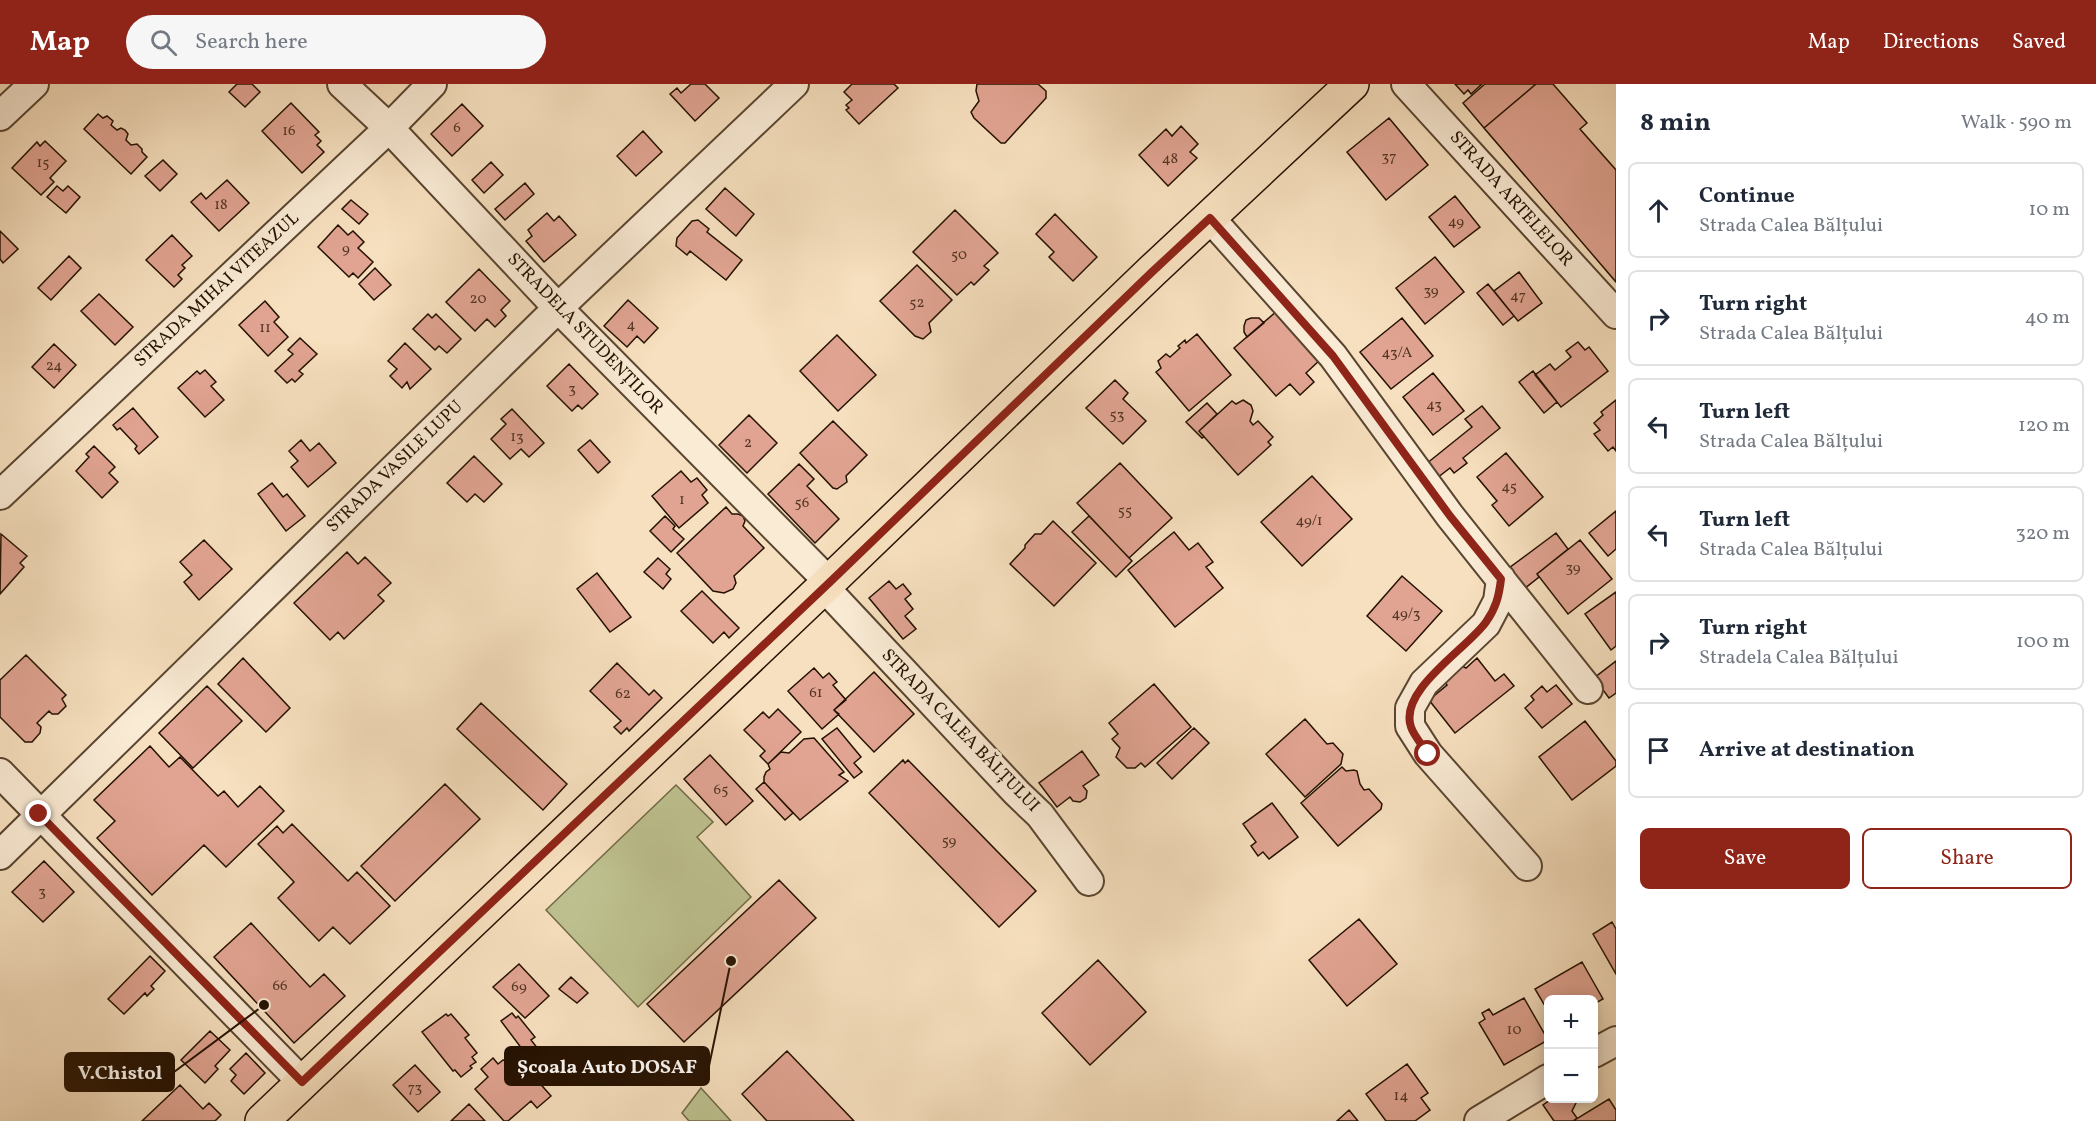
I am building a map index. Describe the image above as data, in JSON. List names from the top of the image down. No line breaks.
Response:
{"streets":{"street":["STRADA ARTELELOR","STRADA MIHAI VITEAZUL","STRADELA STUDENȚILOR","STRADA VASILE LUPU","STRADA CALEA BĂLȚULUI"]},"crossings":[["STRADA MIHAI VITEAZUL","STRADELA STUDENȚILOR"],["STRADELA STUDENȚILOR","STRADA VASILE LUPU"],["STRADELA STUDENȚILOR","STRADA CALEA BĂLȚULUI"]],"places":["Școala Auto DOSAF","V.Chistol"],"house_numbers":["6","16","37","48","15","18","49","9","50","39","47","20","52","4","11","43/A","24","3","43","53","13","2","45","1","56","55","49/1","39","49/3","61","62","65","59","3","66","69","10","73","14"],"page":{"header":"Map","search":"Search here","nav":["Map","Directions","Saved"],"heading":["8 min","Walk · 590 m"],"list":[["Continue","Strada Calea Bălțului","10 m"],["Turn right","Strada Calea Bălțului","40 m"],["Turn left","Strada Calea Bălțului","120 m"],["Turn left","Strada Calea Bălțului","320 m"],["Turn right","Stradela Calea Bălțului","100 m"],"Arrive at destination"],"buttons":["Save","Share"],"map_buttons":["+","−"]}}
